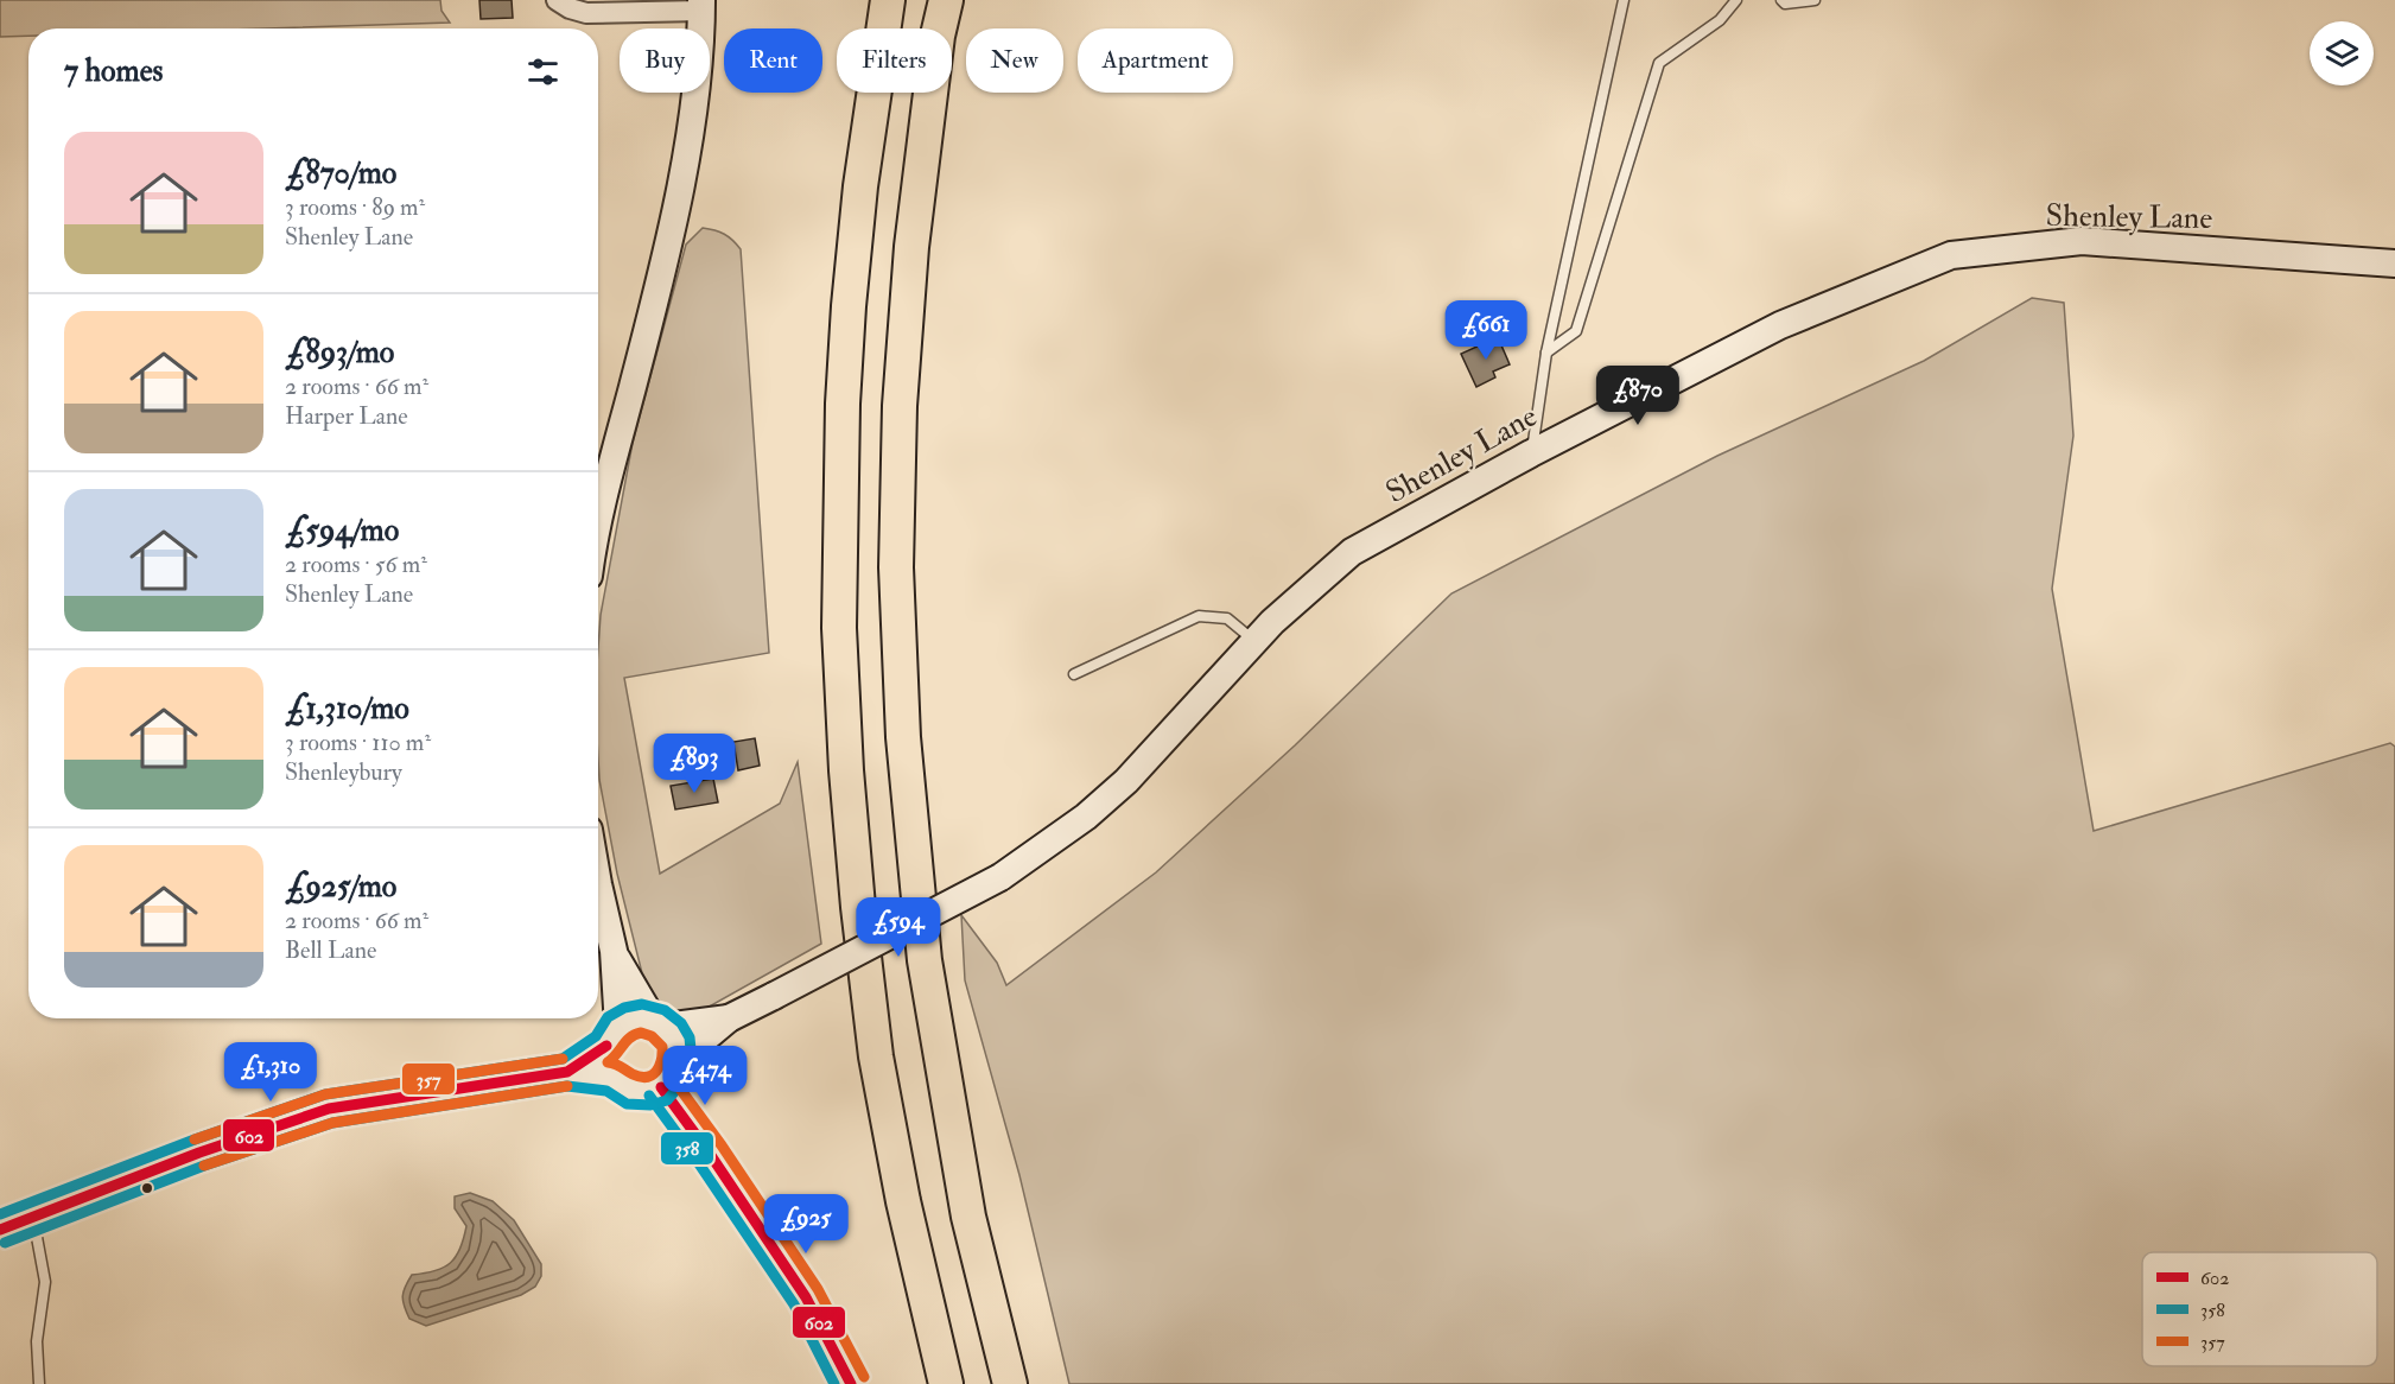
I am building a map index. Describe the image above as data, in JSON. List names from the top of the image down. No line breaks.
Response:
{"streets":{"main road":["Shenley Lane"]},"lines":["transit line 358","transit line 357","transit line 602"],"legend":["602","358","357"],"page":{"chip":["Buy","Rent","Filters","New","Apartment"],"heading":"7 homes","list":[{"name":"£870/mo","note":"3 rooms · 89 m² · Shenley Lane"},{"name":"£893/mo","note":"2 rooms · 66 m² · Harper Lane"},{"name":"£594/mo","note":"2 rooms · 56 m² · Shenley Lane"},{"name":"£1,310/mo","note":"3 rooms · 110 m² · Shenleybury"},{"name":"£925/mo","note":"2 rooms · 66 m² · Bell Lane"}],"price":["£661","£870","£893","£594","£1,310","£474","£925"]}}
